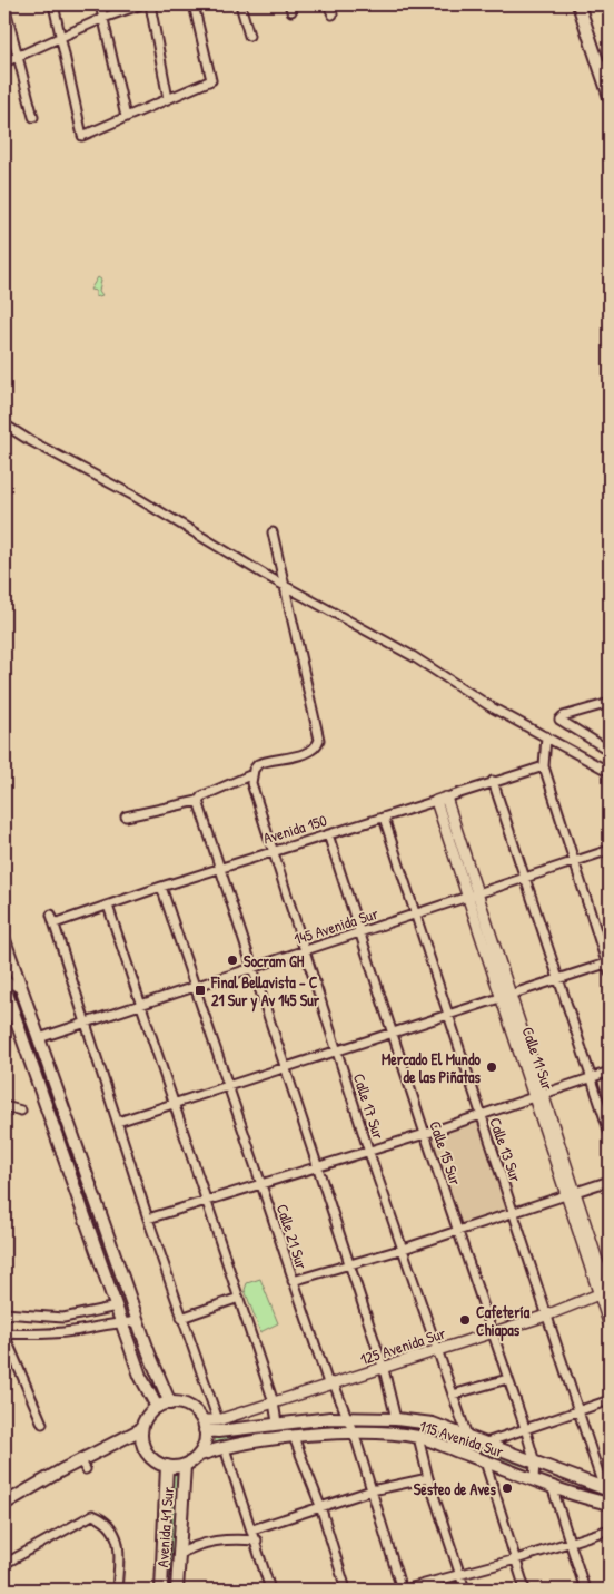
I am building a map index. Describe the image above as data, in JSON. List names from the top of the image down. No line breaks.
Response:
{"streets":{"main road":["115 Avenida Sur","Avenida 41 Sur"],"street":["Avenida 150","145 Avenida Sur","Calle 11 Sur","Calle 17 Sur","Calle 13 Sur","Calle 15 Sur","Calle 21 Sur","125 Avenida Sur"]},"crossings":[["Avenida 150","Calle 11 Sur"],["Avenida 150","Calle 17 Sur"],["Avenida 150","Calle 13 Sur"],["Avenida 150","Calle 15 Sur"],["Avenida 150","Calle 21 Sur"],["145 Avenida Sur","Calle 11 Sur"],["145 Avenida Sur","Calle 17 Sur"],["145 Avenida Sur","Calle 13 Sur"],["145 Avenida Sur","Calle 15 Sur"],["145 Avenida Sur","Calle 21 Sur"],["Calle 11 Sur","125 Avenida Sur"],["Calle 17 Sur","125 Avenida Sur"],["Calle 17 Sur","115 Avenida Sur"],["Calle 13 Sur","125 Avenida Sur"],["Calle 13 Sur","115 Avenida Sur"],["Calle 15 Sur","125 Avenida Sur"],["Calle 15 Sur","115 Avenida Sur"],["Calle 21 Sur","125 Avenida Sur"],["Calle 21 Sur","115 Avenida Sur"],["125 Avenida Sur","115 Avenida Sur"],["125 Avenida Sur","Avenida 41 Sur"],["115 Avenida Sur","Avenida 41 Sur"]],"places":{"other":["Socram GH","Mercado El Mundo de las Piñatas","Cafetería Chiapas","Sesteo de Aves"],"transit":["Final Bellavista - C 21 Sur y Av 145 Sur"]}}
